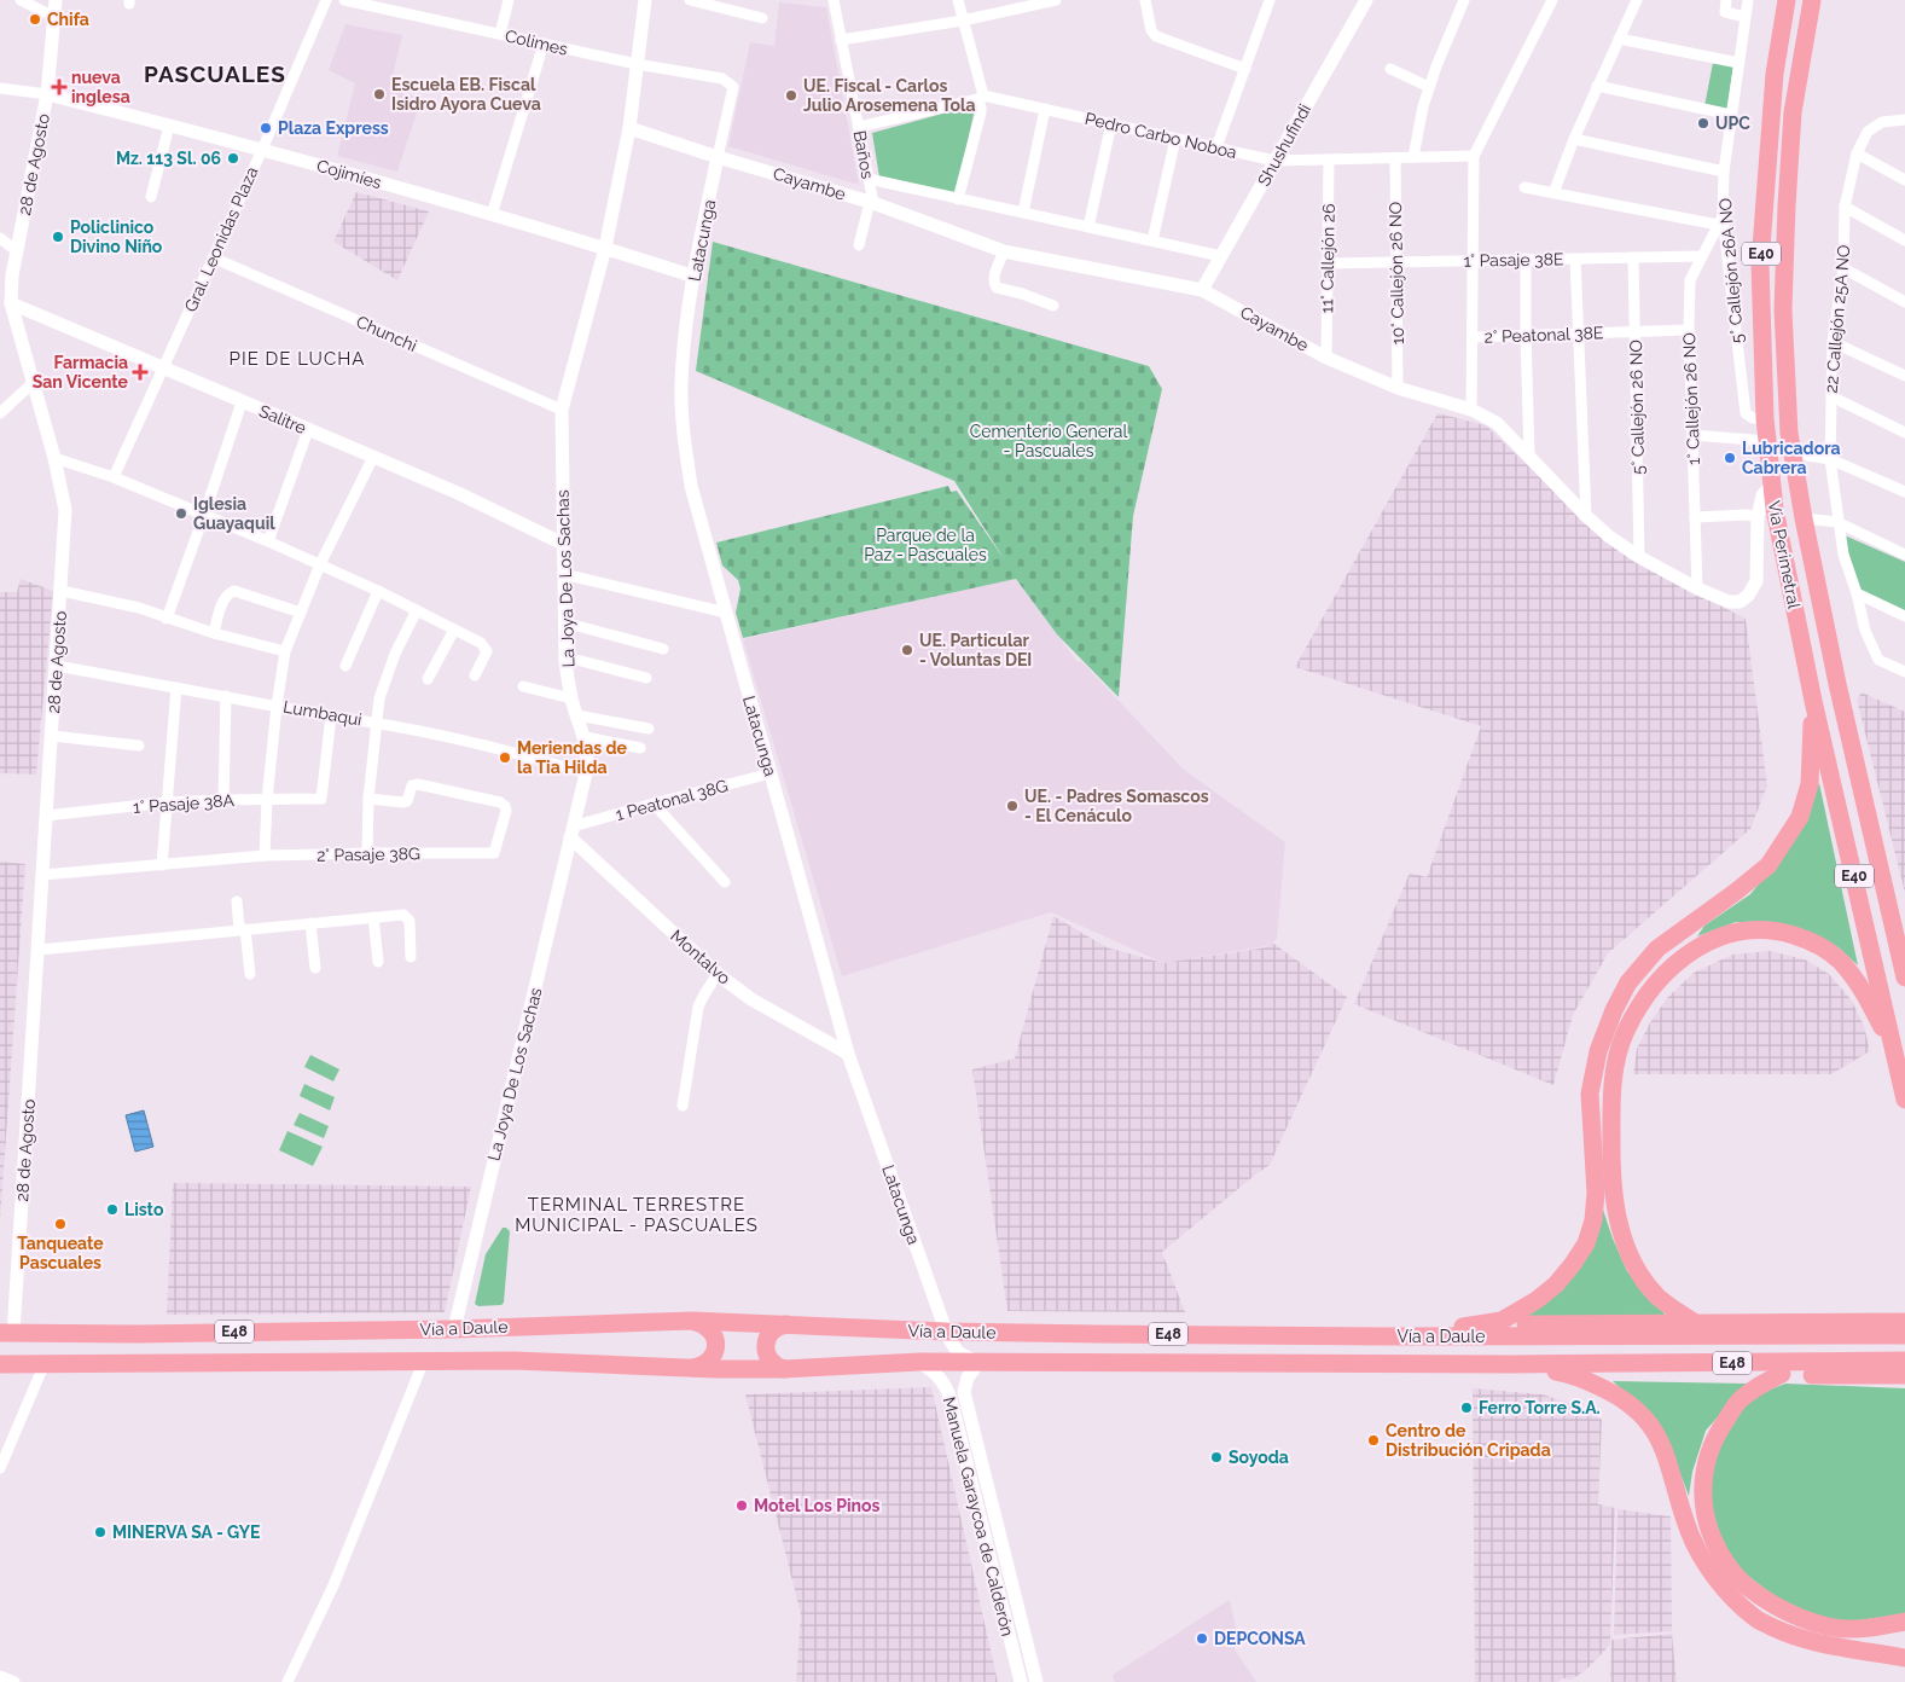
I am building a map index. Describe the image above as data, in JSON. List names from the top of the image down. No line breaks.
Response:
{"streets":{"highway":["E40","Vía Perimetral","Vía a Daule","E48"],"street":["Colimes","Pedro Carbo Noboa","Shushufindi","Baños","28 de Agosto","Cojimíes","Cayambe","Gral. Leonidas Plaza","Latacunga","11° Callejón 26","1° Pasaje 38E","5° Callejón 26A NO","10° Callejón 26 NO","22 Callejón 25A NO","Chunchi","2° Peatonal 38E","1° Callejón 26 NO","5° Callejón 26 NO","Salitre","La Joya De Los Sachas","Lumbaqui","1 Peatonal 38G","1° Pasaje 38A","2° Pasaje 38G","Montalvo","Manuela Garaycoa de Calderón"]},"crossings":[["Colimes","Latacunga"],["Colimes","La Joya De Los Sachas"],["Pedro Carbo Noboa","Shushufindi"],["Pedro Carbo Noboa","Baños"],["Pedro Carbo Noboa","11° Callejón 26"],["Pedro Carbo Noboa","10° Callejón 26 NO"],["Shushufindi","Cayambe"],["Baños","Cayambe"],["28 de Agosto","Cojimíes"],["28 de Agosto","Salitre"],["28 de Agosto","Lumbaqui"],["28 de Agosto","1° Pasaje 38A"],["28 de Agosto","2° Pasaje 38G"],["28 de Agosto","Vía a Daule"],["Cojimíes","Gral. Leonidas Plaza"],["Cojimíes","Latacunga"],["Cojimíes","La Joya De Los Sachas"],["Cayambe","Latacunga"],["Cayambe","11° Callejón 26"],["Cayambe","10° Callejón 26 NO"],["Cayambe","1° Callejón 26 NO"],["Cayambe","5° Callejón 26 NO"],["Cayambe","Vía Perimetral"],["Cayambe","La Joya De Los Sachas"],["Gral. Leonidas Plaza","Chunchi"],["Gral. Leonidas Plaza","Salitre"],["Latacunga","1 Peatonal 38G"],["Latacunga","Montalvo"],["Latacunga","Vía a Daule"],["Latacunga","Manuela Garaycoa de Calderón"],["11° Callejón 26","1° Pasaje 38E"],["1° Pasaje 38E","10° Callejón 26 NO"],["1° Pasaje 38E","1° Callejón 26 NO"],["1° Pasaje 38E","5° Callejón 26 NO"],["5° Callejón 26A NO","1° Callejón 26 NO"],["5° Callejón 26A NO","Vía Perimetral"],["Chunchi","La Joya De Los Sachas"],["2° Peatonal 38E","1° Callejón 26 NO"],["2° Peatonal 38E","5° Callejón 26 NO"],["Salitre","La Joya De Los Sachas"],["La Joya De Los Sachas","Lumbaqui"],["La Joya De Los Sachas","1 Peatonal 38G"],["La Joya De Los Sachas","Montalvo"],["La Joya De Los Sachas","Vía a Daule"],["Lumbaqui","1° Pasaje 38A"],["1 Peatonal 38G","Montalvo"],["Vía a Daule","Manuela Garaycoa de Calderón"]],"districts":["PASCUALES","PIE DE LUCHA","TERMINAL TERRESTRE MUNICIPAL - PASCUALES"],"parks":["Cementerio General - Pascuales","Parque de la Paz - Pascuales"],"places":{"other":["Chifa","Escuela EB. Fiscal Isidro Ayora Cueva","UE. Fiscal - Carlos Julio Arosemena Tola","UPC","Plaza Express","Mz. 113 Sl. 06","Policlinico Divino Niño","Lubricadora Cabrera","Iglesia Guayaquil","UE. Particular - Voluntas DEI","Meriendas de la Tia Hilda","UE. - Padres Somascos - El Cenáculo","Listo","Tanqueate Pascuales","Ferro Torre S.A.","Centro de Distribución Cripada","Soyoda","Motel Los Pinos","MINERVA SA - GYE","DEPCONSA"],"health":["nueva inglesa","Farmacia San Vicente"]}}
